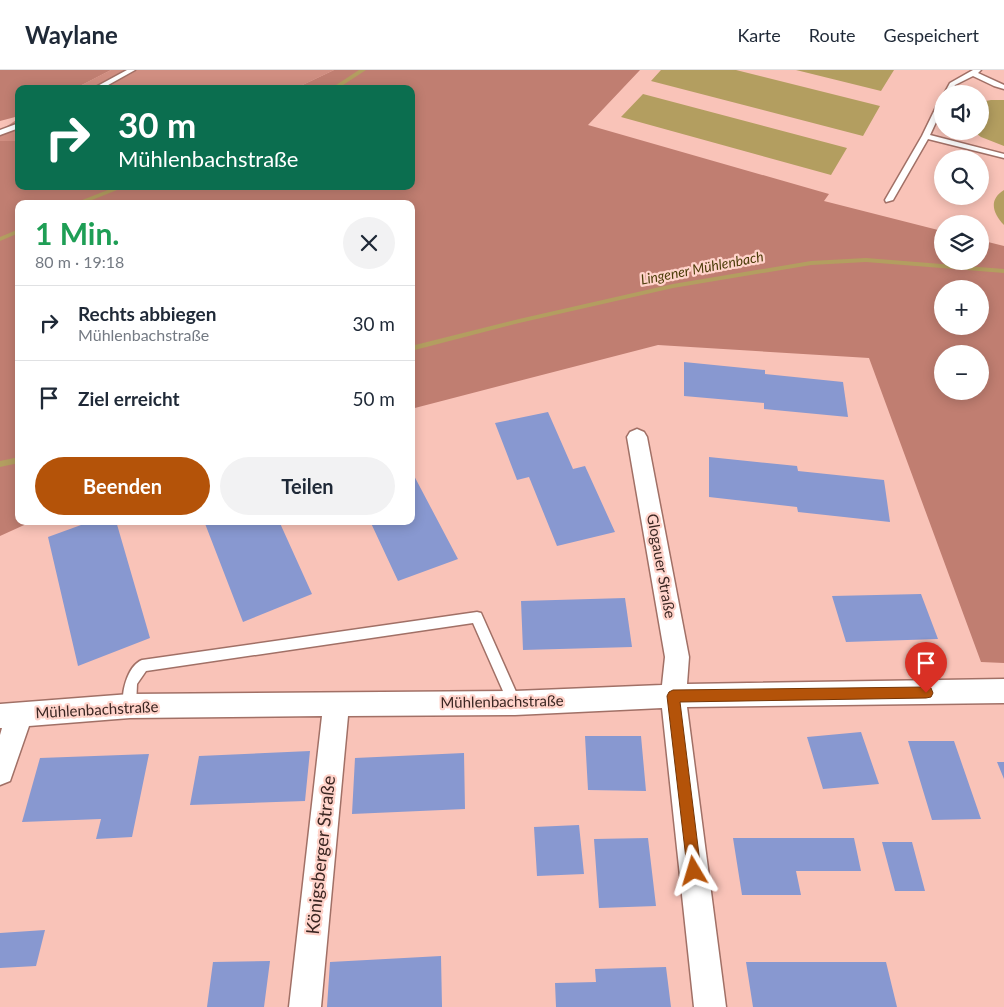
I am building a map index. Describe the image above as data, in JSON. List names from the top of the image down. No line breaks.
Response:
{"streets":{"street":["Glogauer Straße","Mühlenbachstraße","Königsberger Straße"]},"crossings":[["Glogauer Straße","Mühlenbachstraße"],["Mühlenbachstraße","Königsberger Straße"]],"water":["Lingener Mühlenbach"],"page":{"header":"Waylane","nav":["Karte","Route","Gespeichert"],"map_buttons":["+","−"],"turn":["30 m","Mühlenbachstraße"],"heading":["1 Min.","80 m · 19:18"],"list":[{"name":"Rechts abbiegen","note":"Mühlenbachstraße","value":"30 m"},{"name":"Ziel erreicht","value":"50 m"}],"buttons":["Beenden","Teilen"]}}
